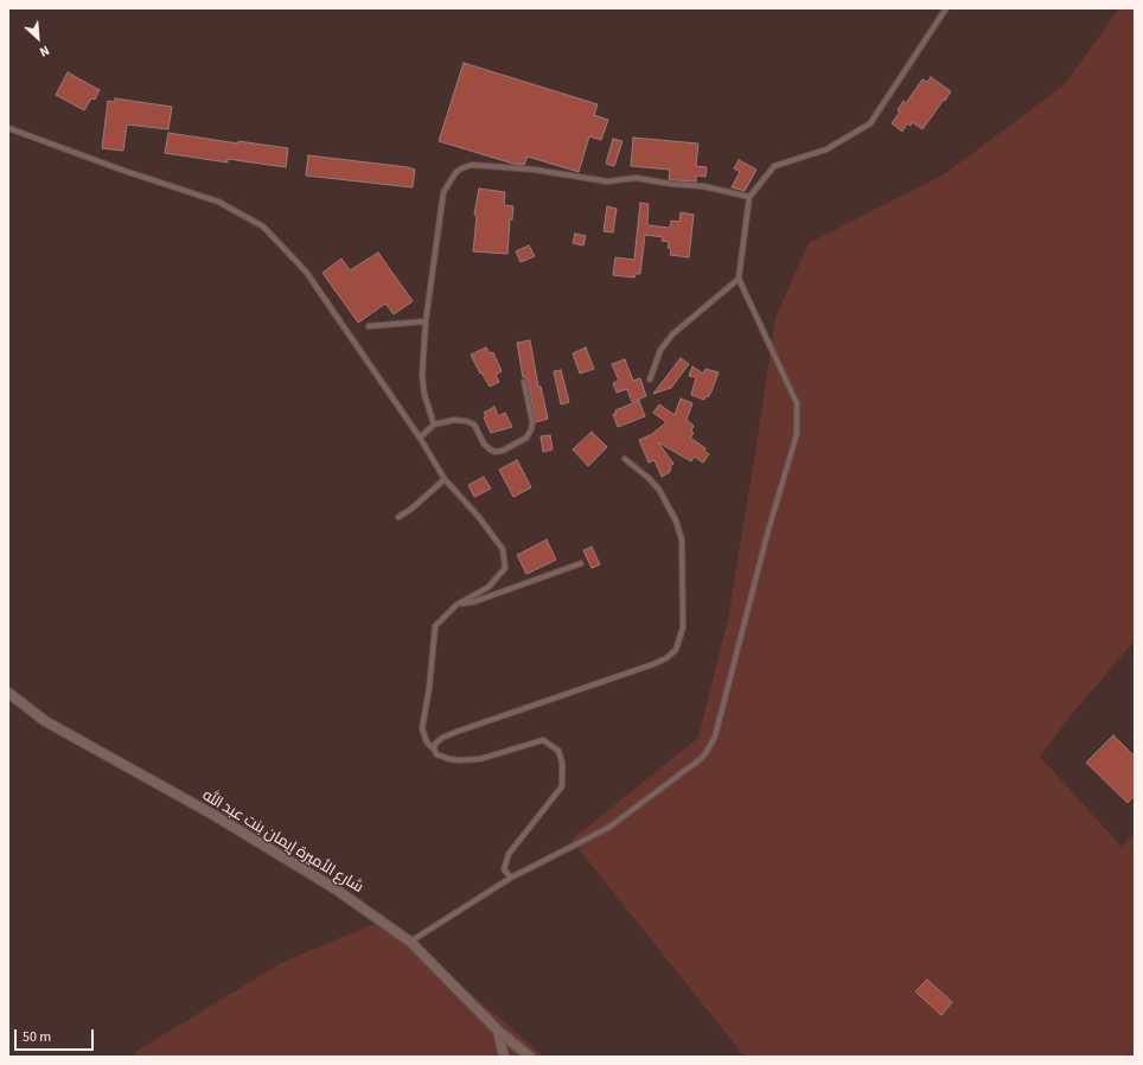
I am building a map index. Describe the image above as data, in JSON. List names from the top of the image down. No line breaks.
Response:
{"streets":{"street":["شارع الأميرة إيمان بنت عبد الله"]},"scale_bar":"50 m","north":"bottom right"}
